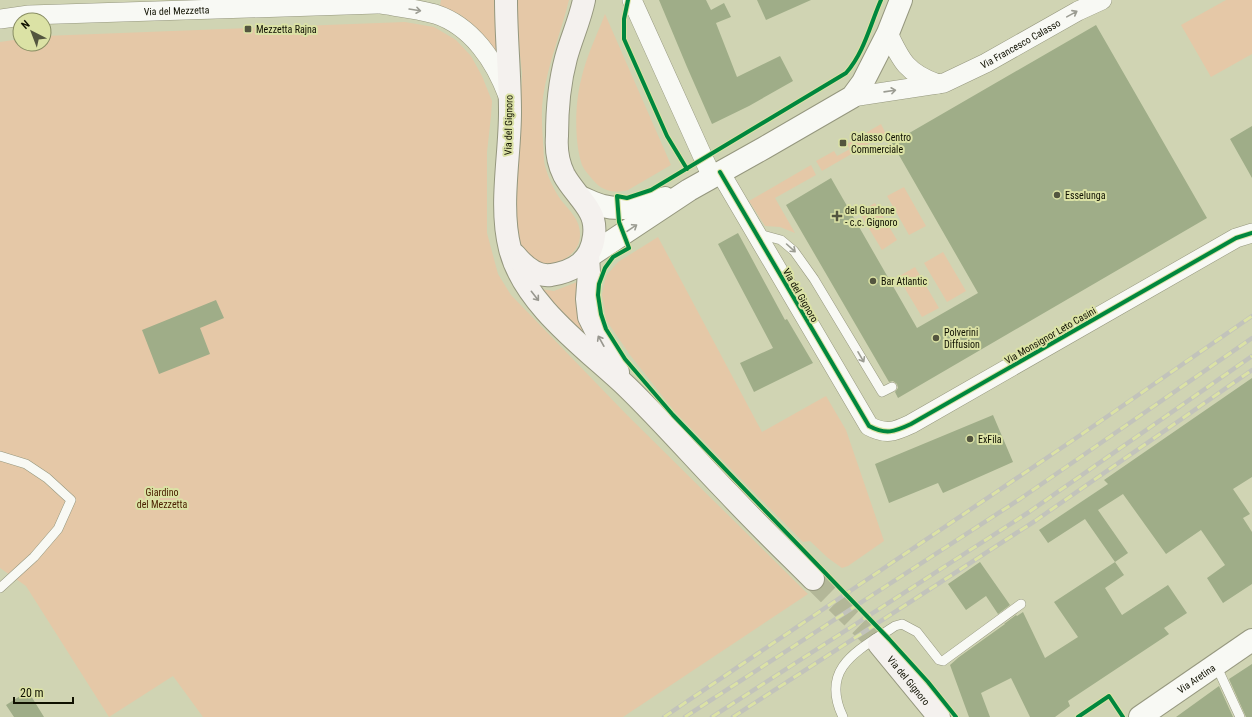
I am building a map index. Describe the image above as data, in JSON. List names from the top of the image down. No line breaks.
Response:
{"streets":{"main road":["Via del Gignoro"],"street":["Via del Mezzetta","Via Francesco Calasso","Via Monsignor Leto Casini","Via Aretina"]},"crossings":[["Via del Mezzetta","Via del Gignoro"],["Via Francesco Calasso","Via del Gignoro"],["Via del Gignoro","Via Monsignor Leto Casini"]],"one_way":["Via Francesco Calasso"],"parks":["Giardino del Mezzetta"],"places":{"transit":["Mezzetta Rajna","Calasso Centro Commerciale"],"other":["Esselunga","Bar Atlantic","Polverini Diffusion","ExFila"],"health":["del Guarlone - c.c. Gignoro"]},"scale_bar":"20 m","north":"top left"}
